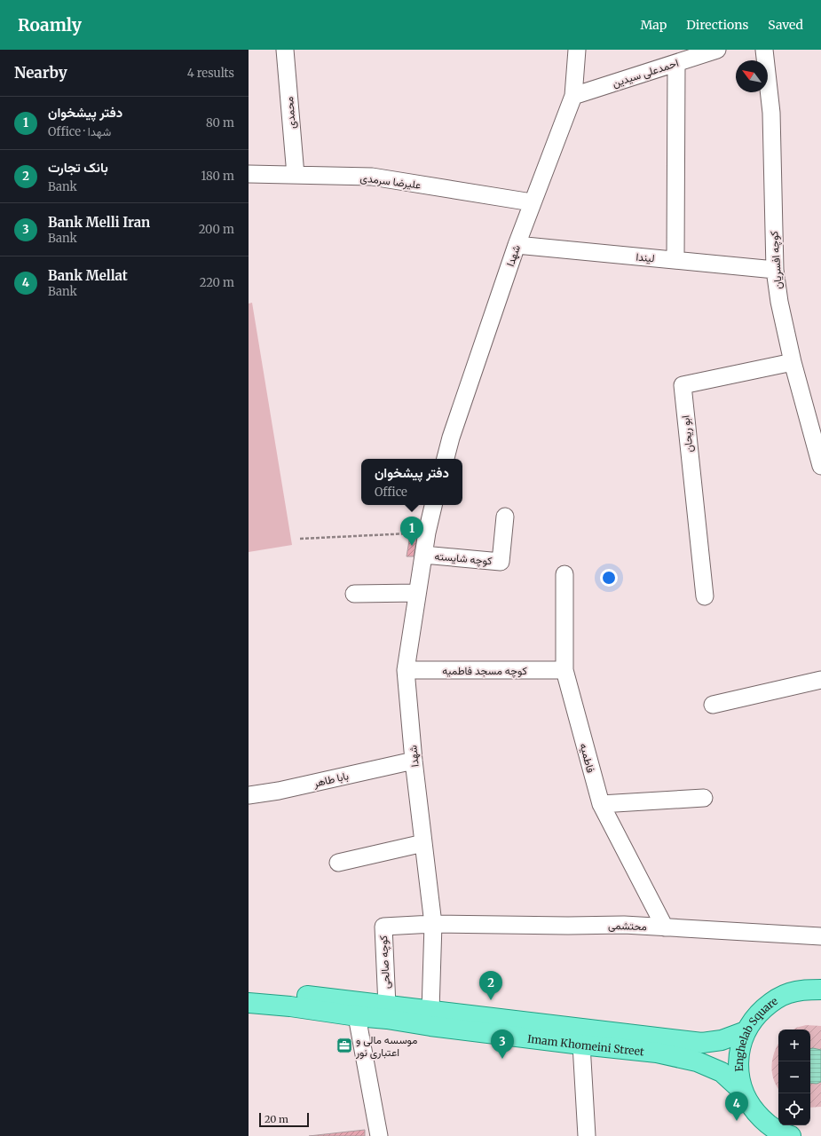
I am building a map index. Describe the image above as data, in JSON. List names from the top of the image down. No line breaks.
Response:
{"streets":{"main road":["Enghelab Square","Imam Khomeini Street"],"street":["احمدعلی سیدین","محمدی","علیرضا سرمدی","شهدا","لیندا","کوچه افسریان","ابو ریحان","کوچه شایسته","کوچه مسجد فاطمیه","فاطمیه","بابا طاهر","محتشمی","کوچه صالحی"]},"crossings":[["احمدعلی سیدین","شهدا"],["محمدی","علیرضا سرمدی"],["علیرضا سرمدی","شهدا"],["شهدا","لیندا"],["شهدا","کوچه شایسته"],["شهدا","کوچه مسجد فاطمیه"],["شهدا","بابا طاهر"],["شهدا","محتشمی"],["شهدا","کوچه صالحی"],["شهدا","Imam Khomeini Street"],["لیندا","کوچه افسریان"],["کوچه افسریان","ابو ریحان"],["کوچه مسجد فاطمیه","فاطمیه"],["فاطمیه","محتشمی"],["محتشمی","کوچه صالحی"],["کوچه صالحی","Imam Khomeini Street"],["Enghelab Square","Imam Khomeini Street"]],"places":{"office":["موسسه مالی و اعتباری نور"]},"scale_bar":"20 m","north":"top left","page":{"header":"Roamly","nav":["Map","Directions","Saved"],"heading":["Nearby","4 results"],"list":[{"mark":"1","name":"دفتر پیشخوان","note":"Office · شهدا","value":"80 m"},{"mark":"2","name":"بانک تجارت","note":"Bank","value":"180 m"},{"mark":"3","name":"Bank Melli Iran","note":"Bank","value":"200 m"},{"mark":"4","name":"Bank Mellat","note":"Bank","value":"220 m"}],"popup":["دفتر پیشخوان","Office"],"pins":["1","2","3","4"],"map_buttons":["+","−"],"scale":"20 m"}}
